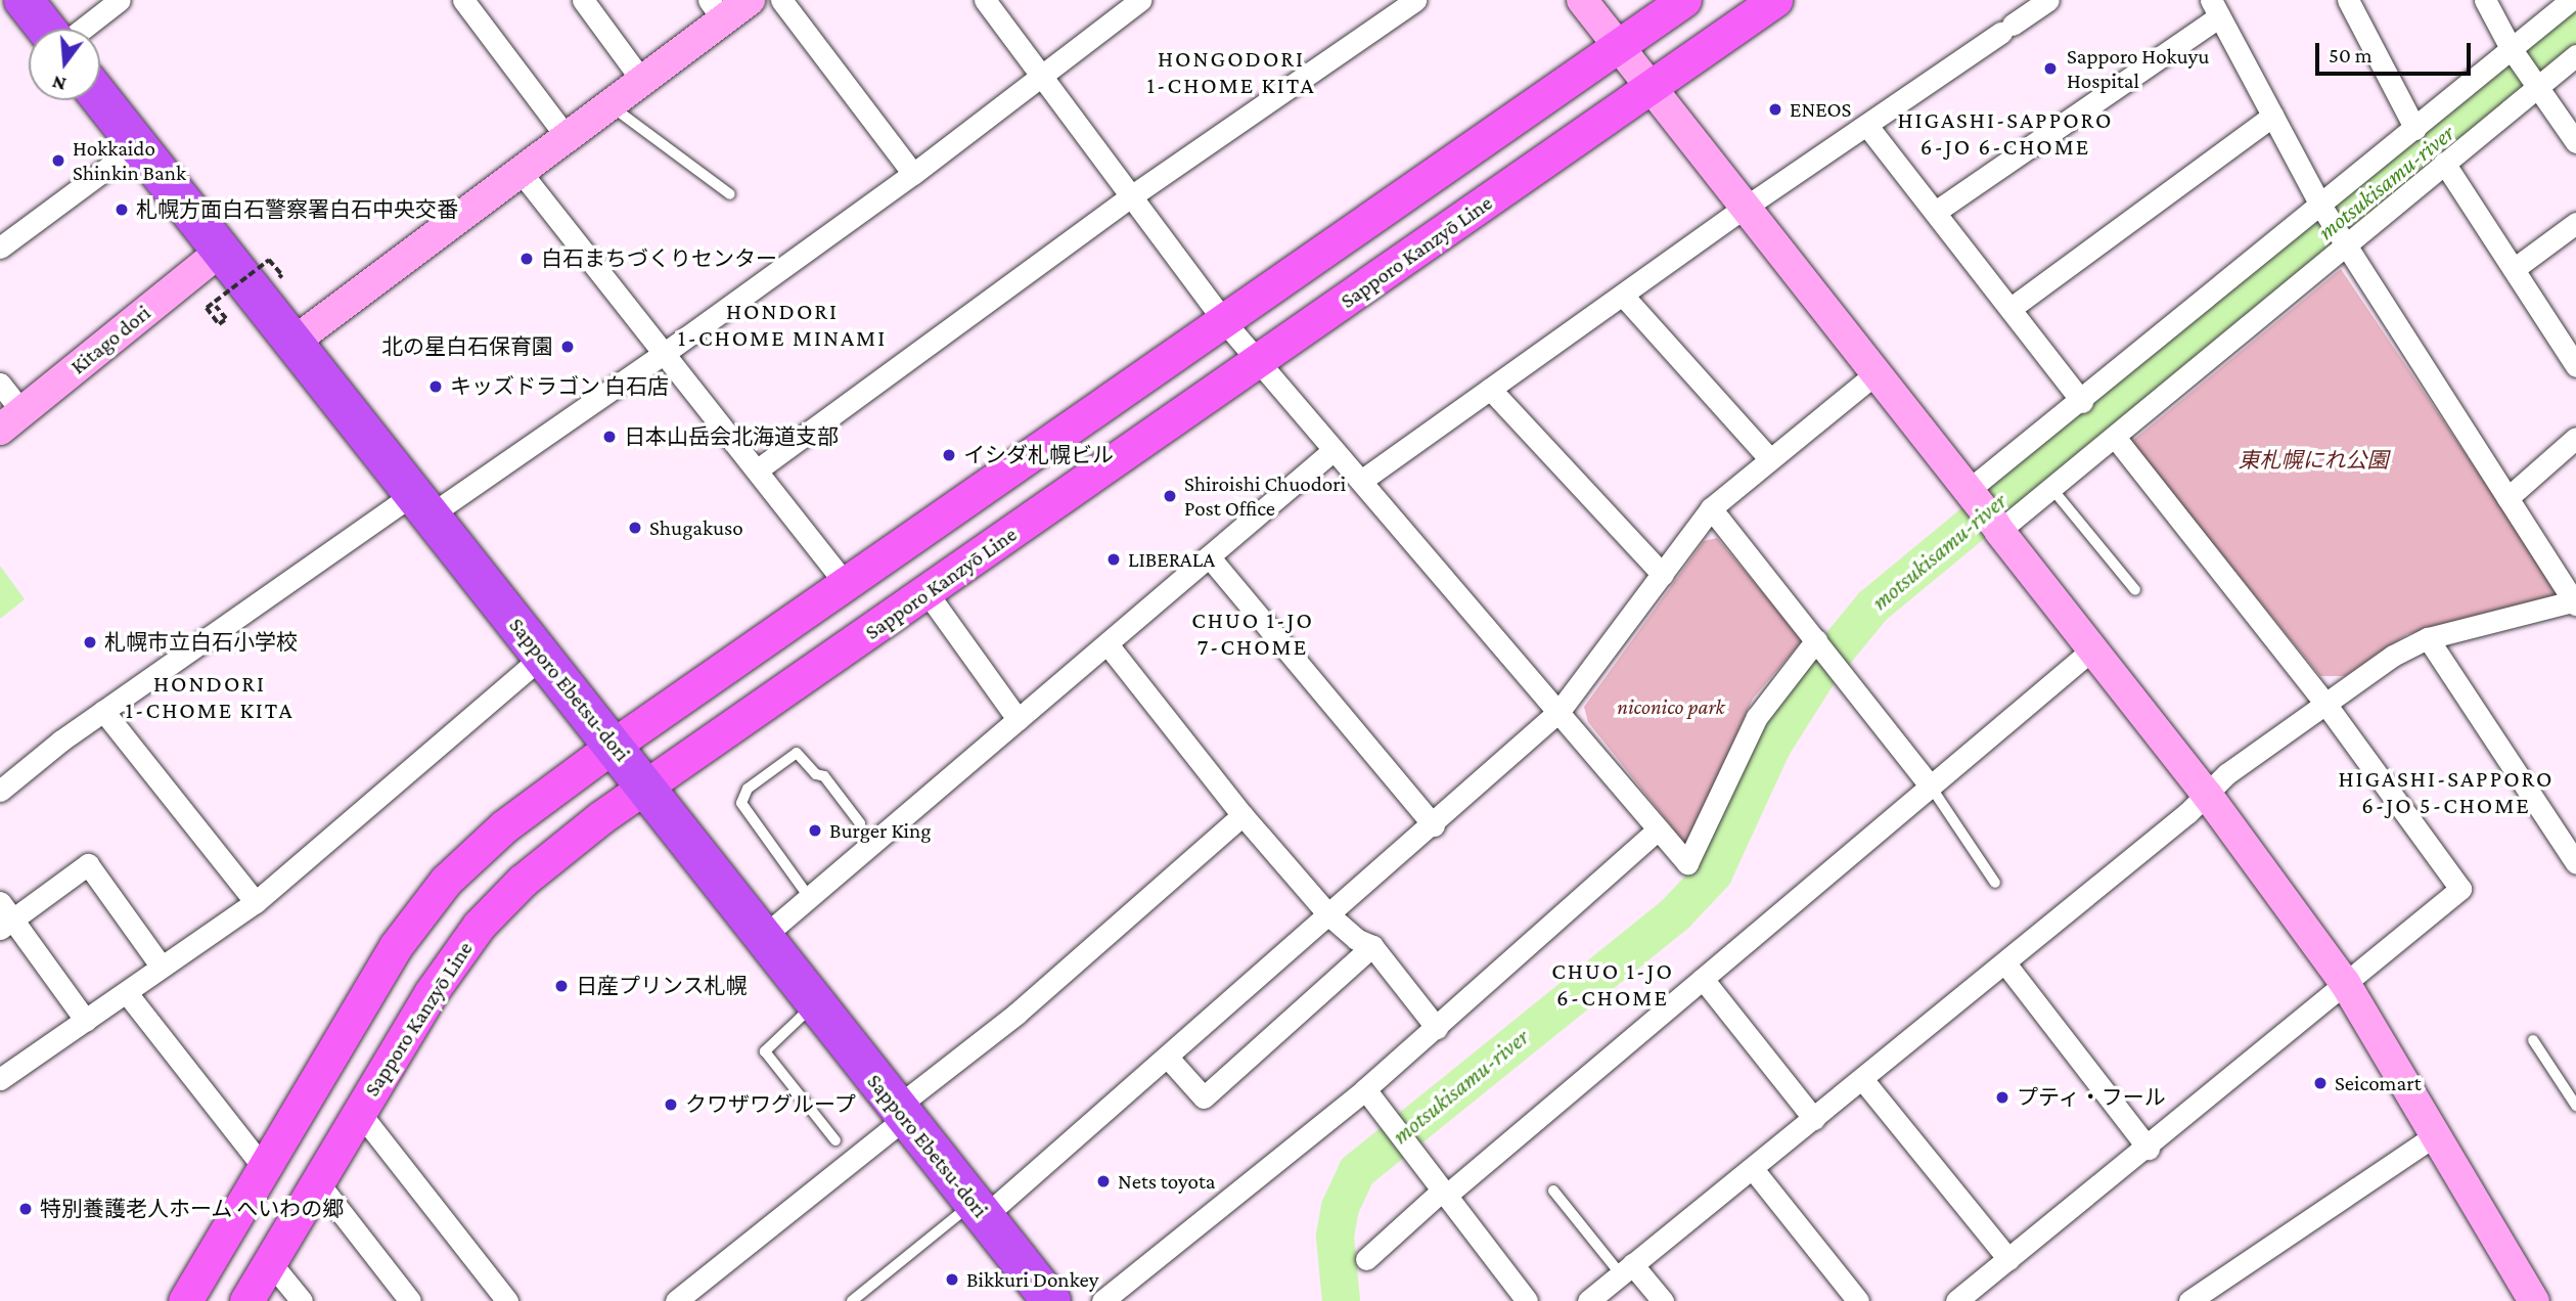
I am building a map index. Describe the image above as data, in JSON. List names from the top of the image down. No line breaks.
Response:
{"streets":{"highway":["Sapporo Ebetsu-dori"],"main road":["Sapporo Kanzyō Line"],"street":["Kitago dori"]},"crossings":[["Sapporo Kanzyō Line","Sapporo Ebetsu-dori"],["Kitago dori","Sapporo Ebetsu-dori"]],"districts":["HONGODORI 1-CHOME KITA","HIGASHI-SAPPORO 6-JO 6-CHOME","HONDORI 1-CHOME MINAMI","CHUO 1-JO 7-CHOME","HONDORI 1-CHOME KITA","HIGASHI-SAPPORO 6-JO 5-CHOME","CHUO 1-JO 6-CHOME"],"water":["motsukisamu-river"],"parks":["東札幌にれ公園","niconico park"],"places":["Sapporo Hokuyu Hospital","ENEOS","Hokkaido Shinkin Bank","札幌方面白石警察署白石中央交番","白石まちづくりセンター","北の星白石保育園","キッズドラゴン 白石店","日本山岳会北海道支部","イシダ札幌ビル","Shiroishi Chuodori Post Office","Shugakuso","LIBERALA","札幌市立白石小学校","Burger King","日産プリンス札幌","Seicomart","プティ・フール","クワザワグループ","Nets toyota","特別養護老人ホーム へいわの郷","Bikkuri Donkey"],"scale_bar":"50 m","north":"bottom"}
